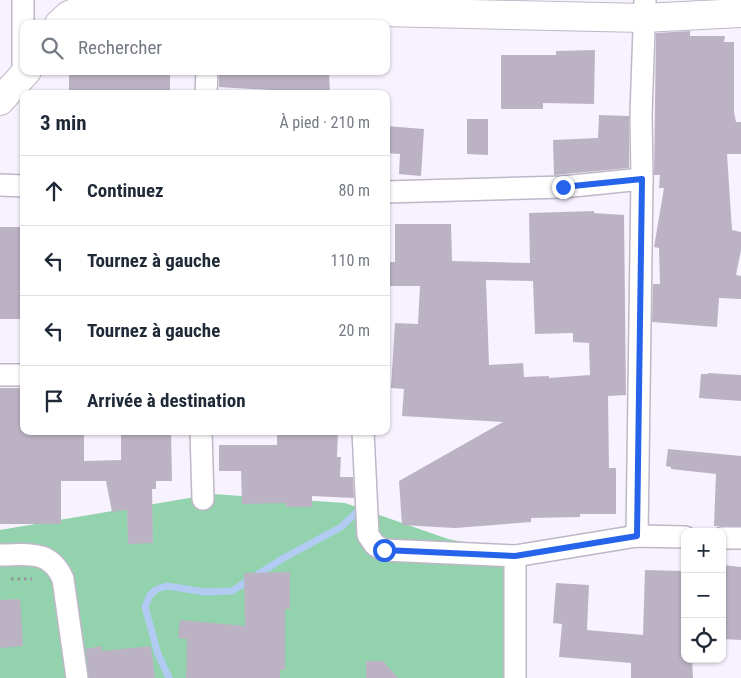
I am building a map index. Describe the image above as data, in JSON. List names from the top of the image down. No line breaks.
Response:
{"page":{"search":"Rechercher","heading":["3 min","À pied · 210 m"],"list":[["Continuez","80 m"],["Tournez à gauche","110 m"],["Tournez à gauche","20 m"],"Arrivée à destination"],"map_buttons":["+","−"]}}
